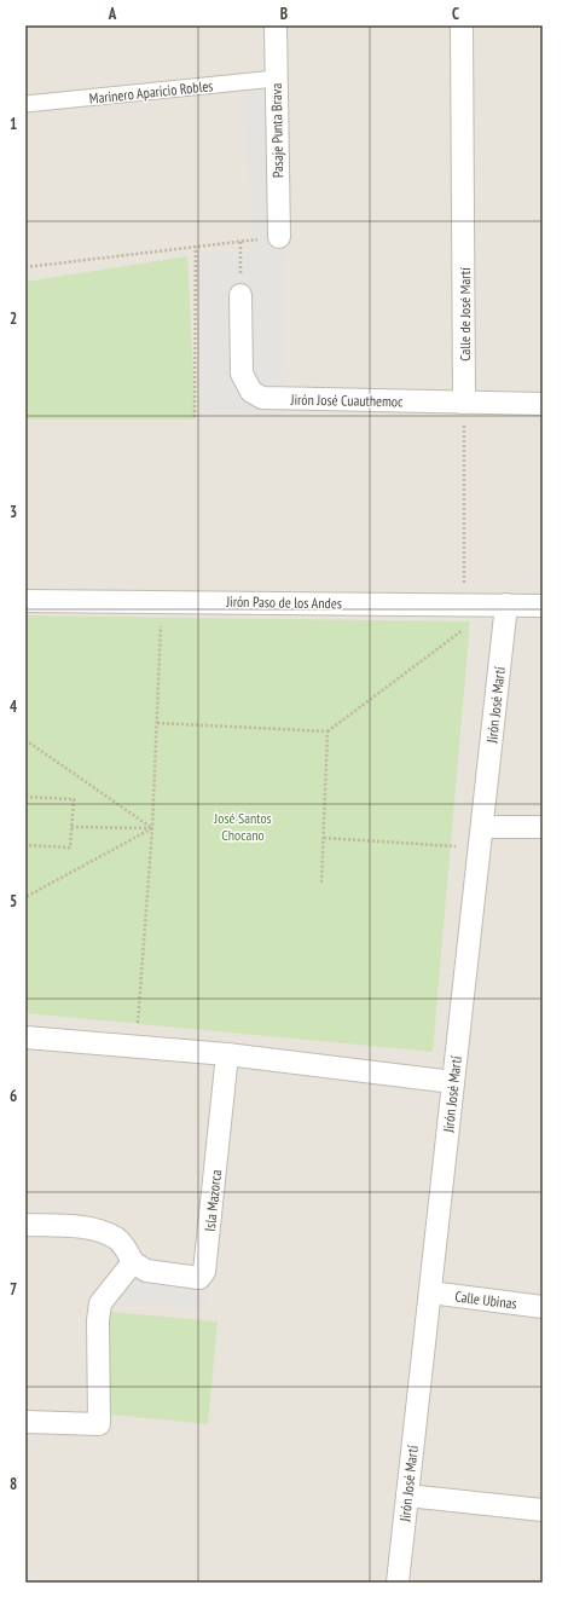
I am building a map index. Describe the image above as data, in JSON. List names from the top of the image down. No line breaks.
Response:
{"streets":{"street":["Marinero Aparicio Robles","Pasaje Punta Brava","Calle de José Martí","Jirón José Cuauthemoc","Jirón Paso de los Andes","Jirón José Martí","Isla Mazorca","Calle Ubinas"]},"crossings":[["Marinero Aparicio Robles","Pasaje Punta Brava"],["Calle de José Martí","Jirón José Cuauthemoc"],["Jirón Paso de los Andes","Jirón José Martí"],["Jirón José Martí","Calle Ubinas"]],"parks":["José Santos Chocano"],"grid":{"columns":["A","B","C"],"rows":["1","2","3","4","5","6","7","8"]}}
